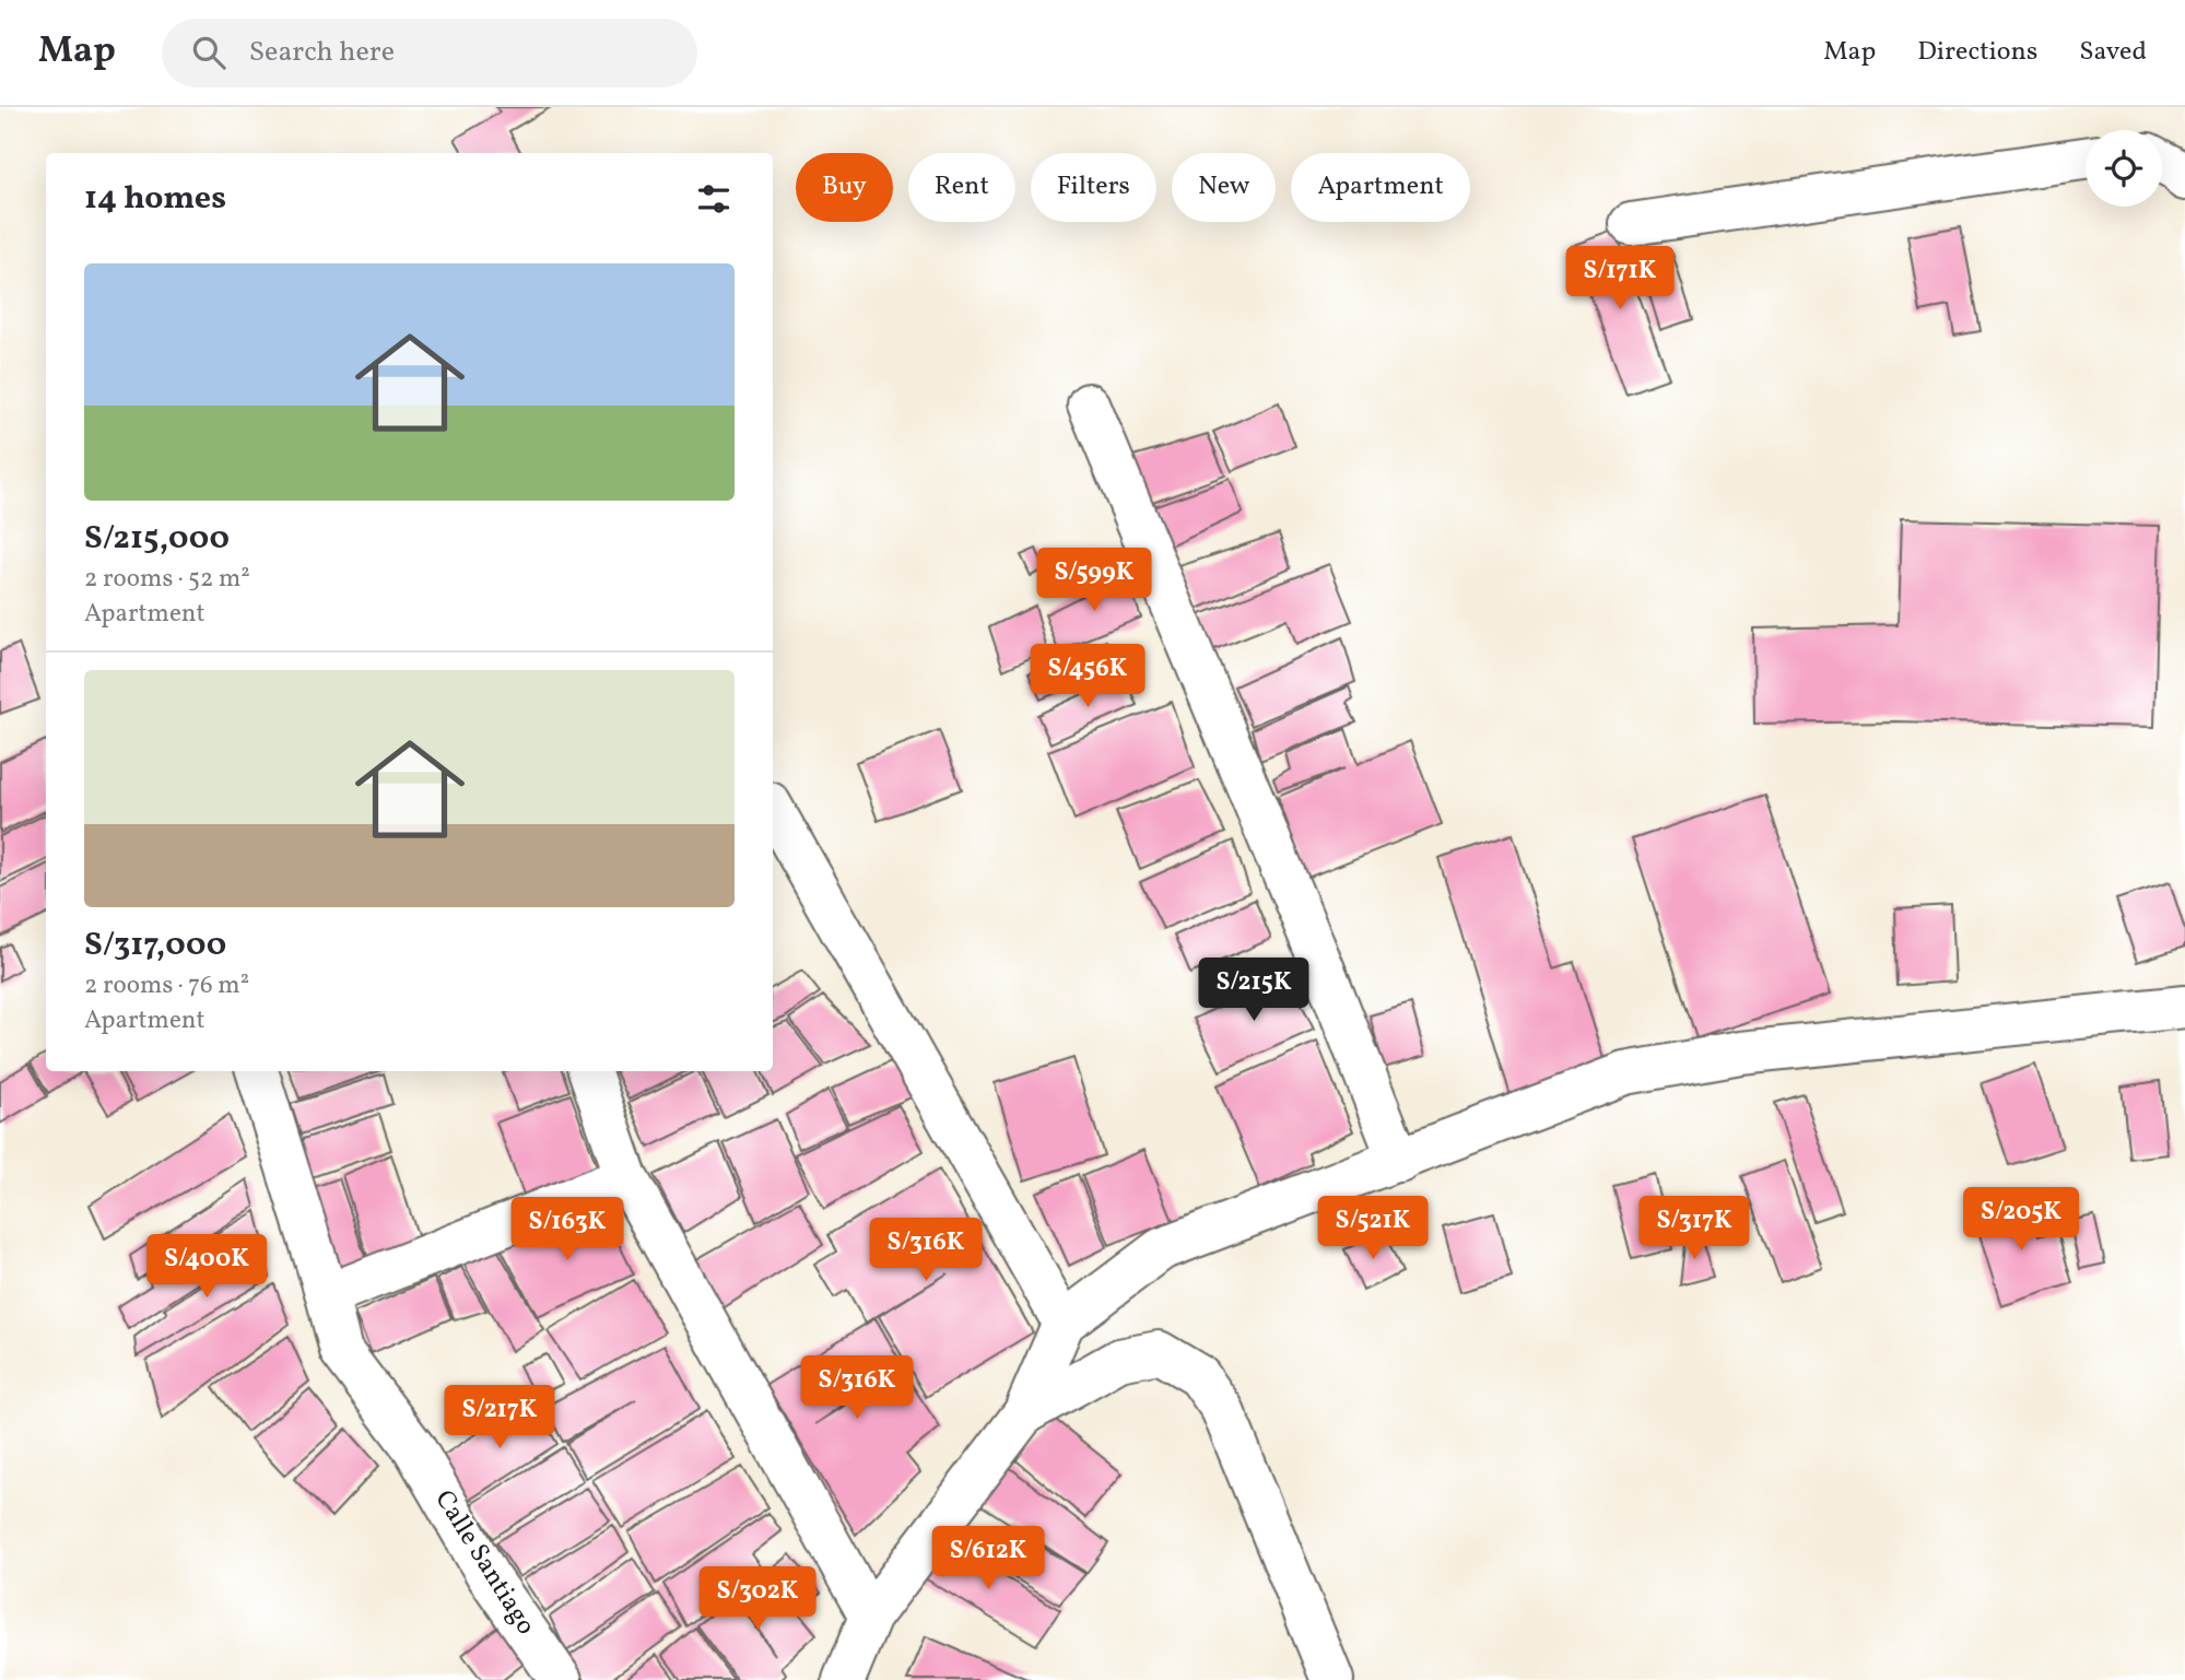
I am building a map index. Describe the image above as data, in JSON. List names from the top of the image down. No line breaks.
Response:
{"streets":{"street":["Calle Santiago"]},"page":{"header":"Map","search":"Search here","nav":["Map","Directions","Saved"],"chip":["Buy","Rent","Filters","New","Apartment"],"heading":"14 homes","list":[{"name":"S/215,000","note":"2 rooms · 52 m² · Apartment"},{"name":"S/317,000","note":"2 rooms · 76 m² · Apartment"}],"price":["S/171K","S/599K","S/456K","S/215K","S/205K","S/521K","S/317K","S/163K","S/316K","S/400K","S/316K","S/217K","S/612K","S/302K"]}}
